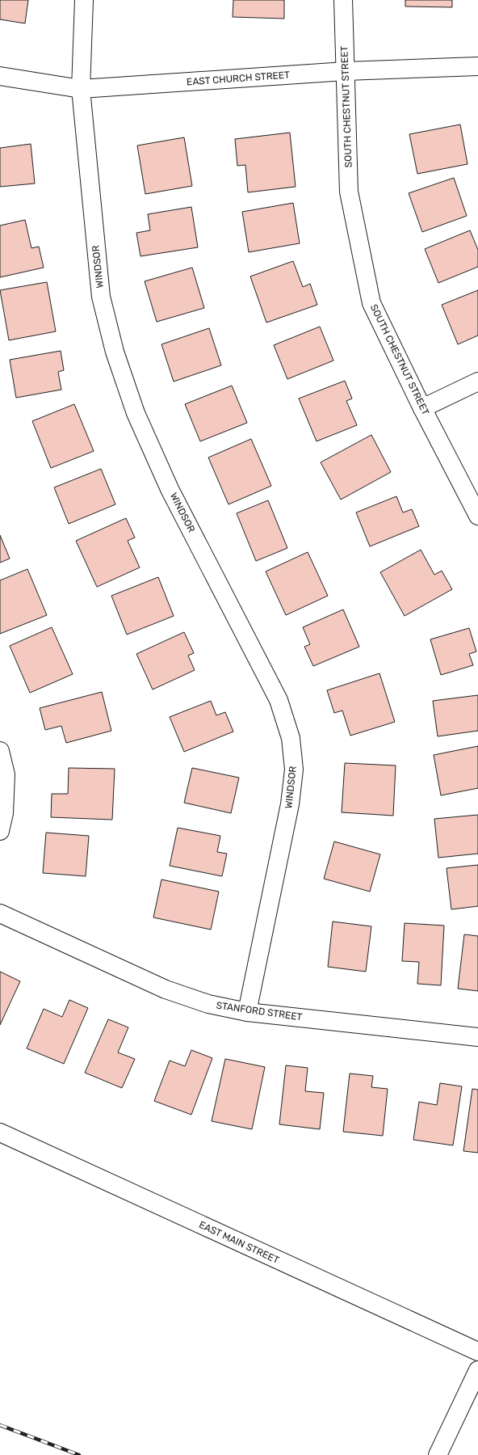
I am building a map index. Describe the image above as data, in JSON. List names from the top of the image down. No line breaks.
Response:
{"streets":{"street":["EAST CHURCH STREET","SOUTH CHESTNUT STREET","WINDSOR","STANFORD STREET","EAST MAIN STREET"]},"crossings":[["EAST CHURCH STREET","SOUTH CHESTNUT STREET"],["EAST CHURCH STREET","WINDSOR"],["WINDSOR","STANFORD STREET"]]}
